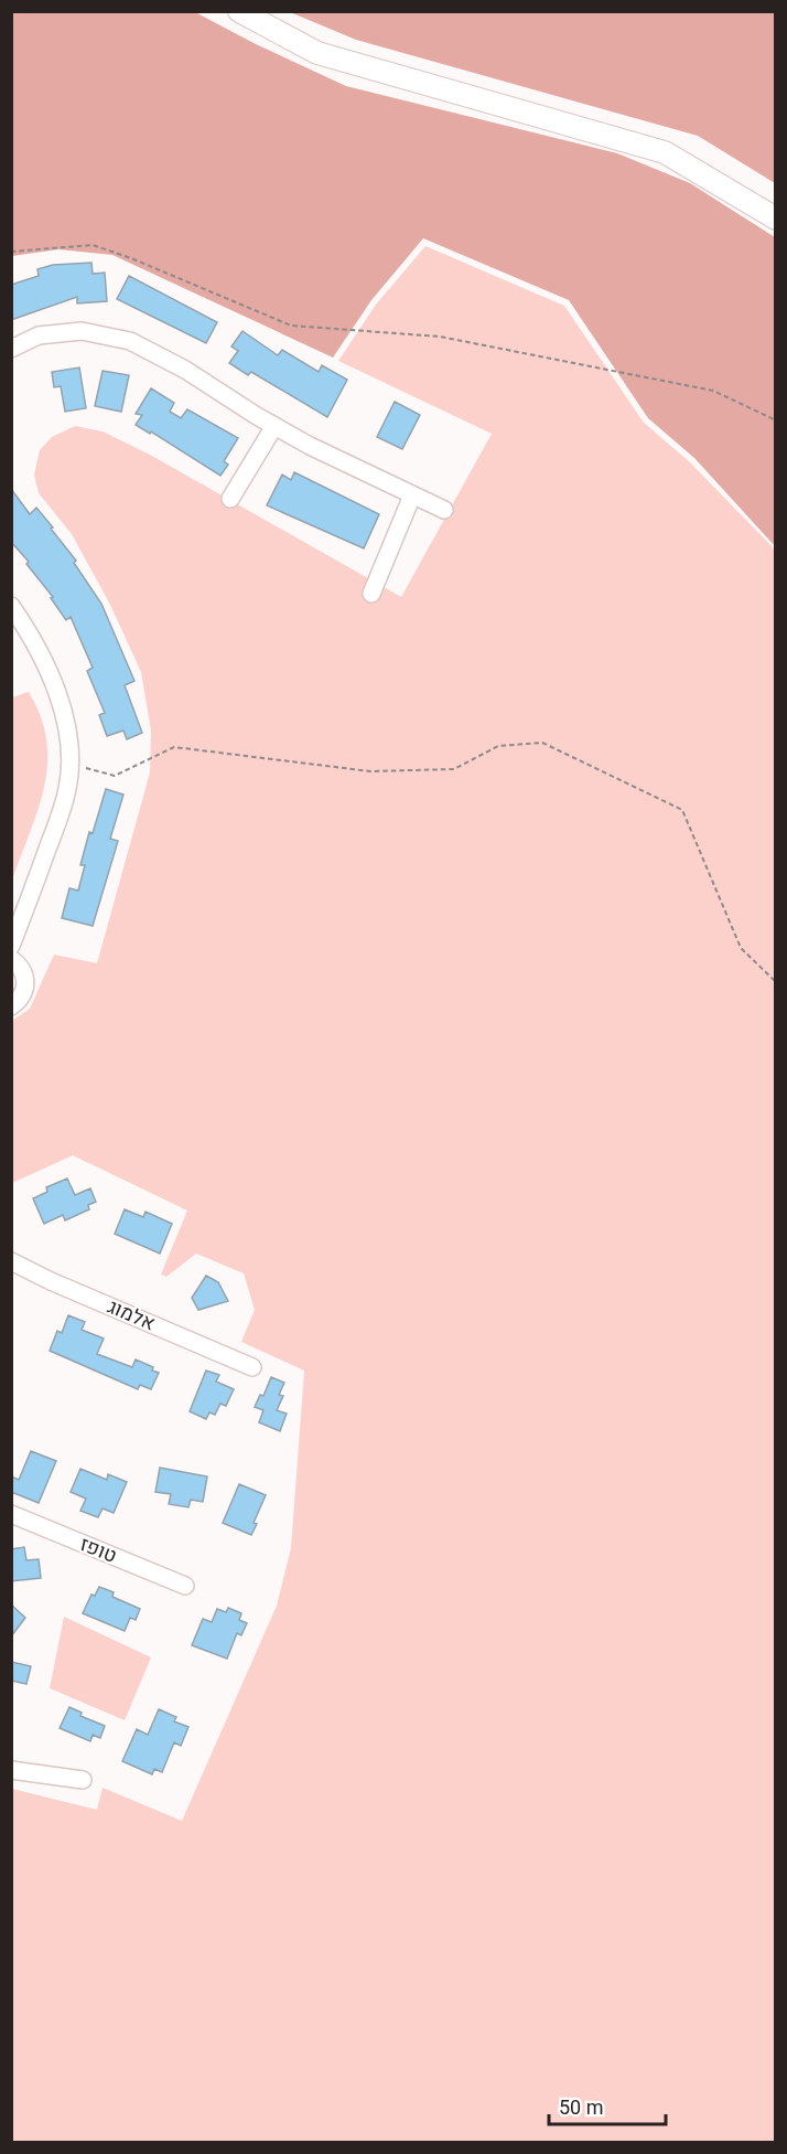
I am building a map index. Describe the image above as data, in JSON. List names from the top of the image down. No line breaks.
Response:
{"streets":{"street":["אלמוג","טופז"]},"scale_bar":"50 m"}
